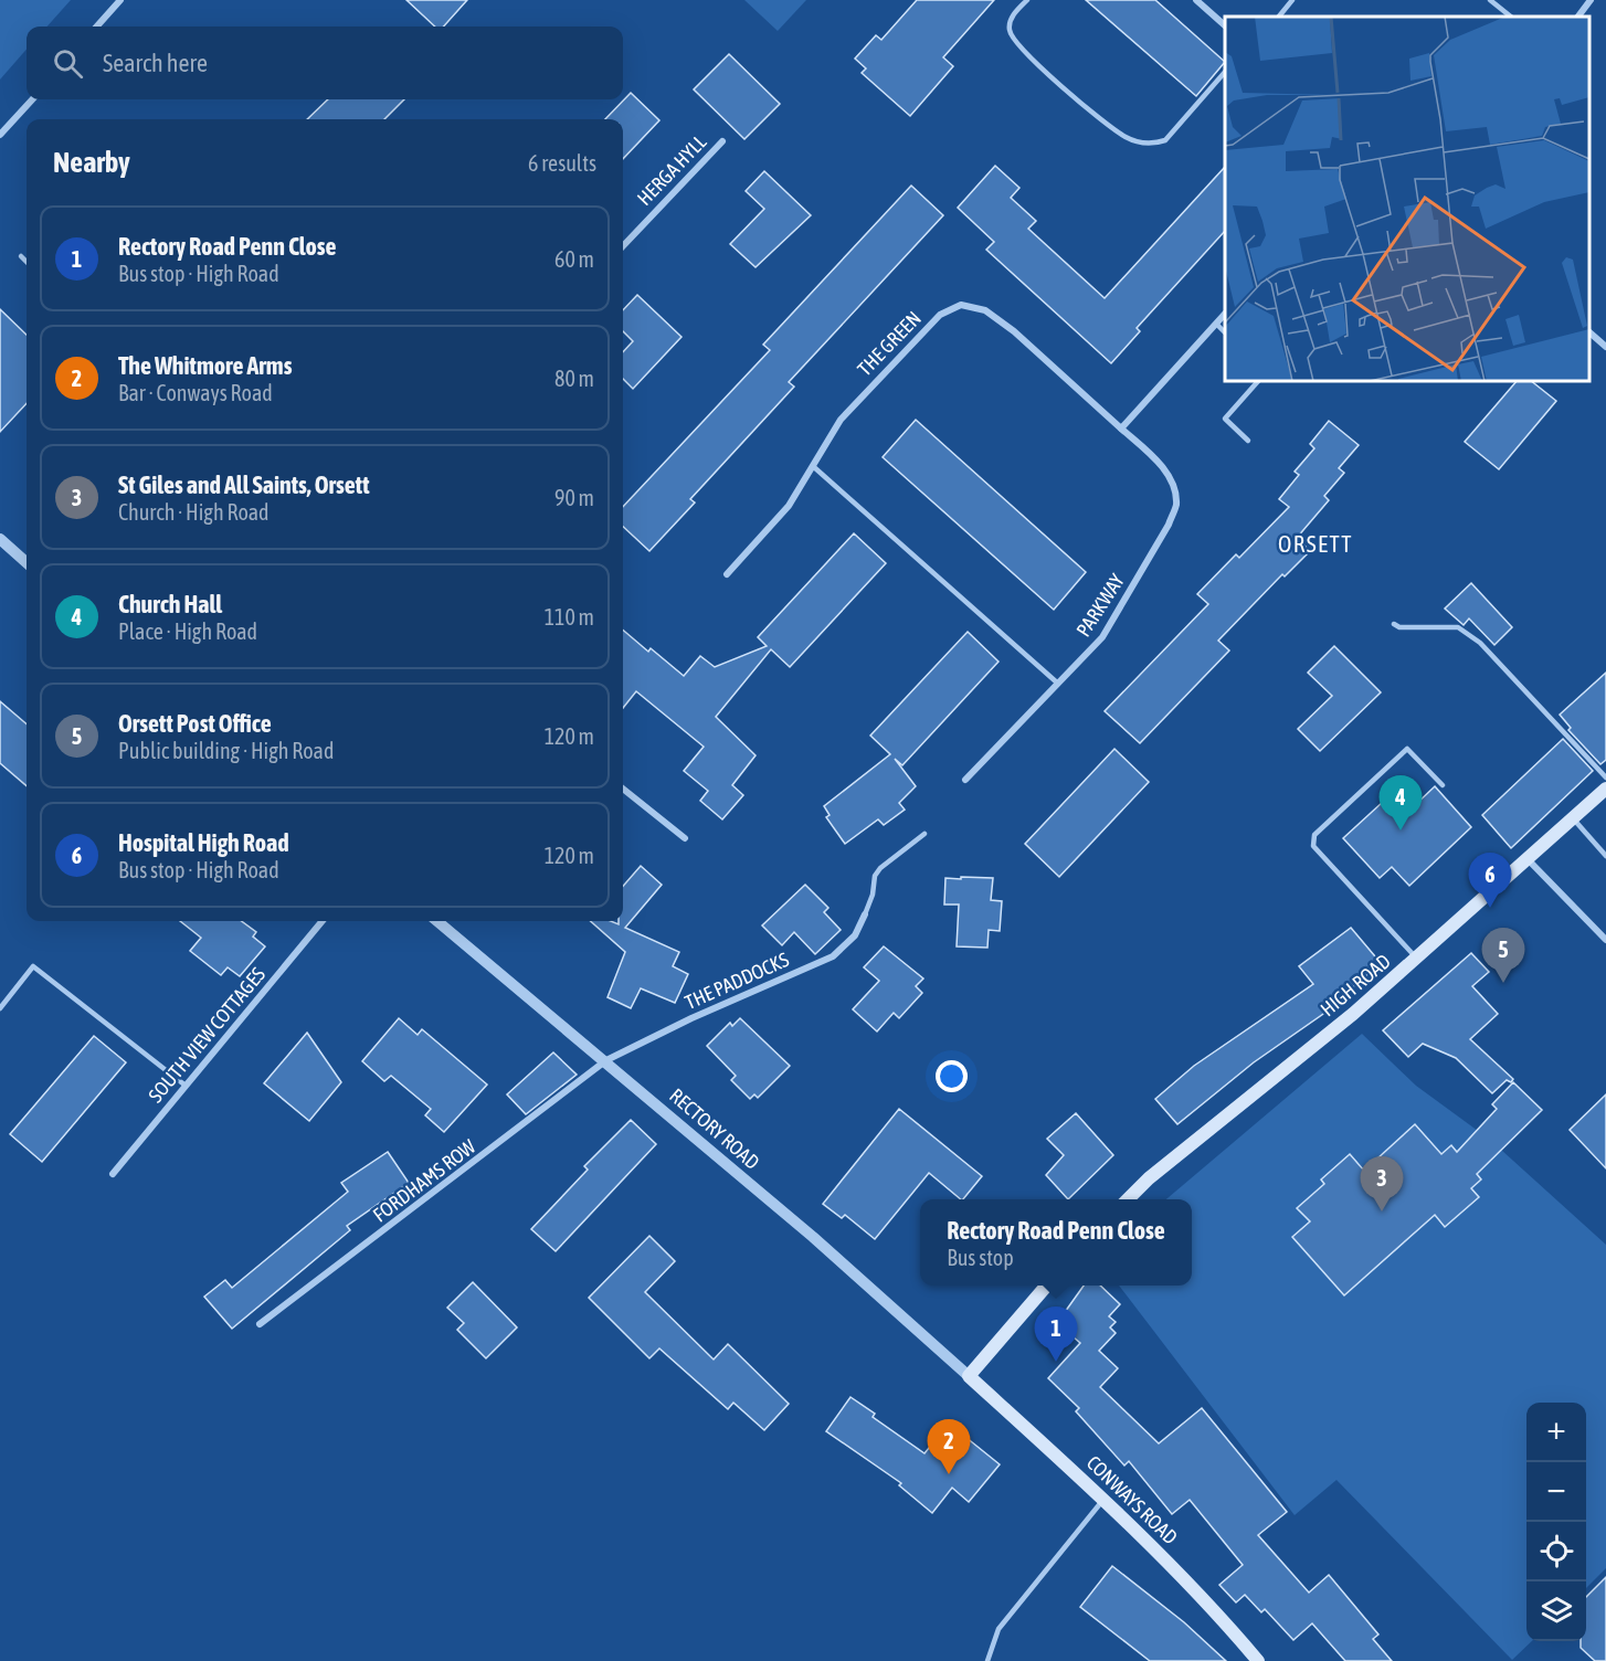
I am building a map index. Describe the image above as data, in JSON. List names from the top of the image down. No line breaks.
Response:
{"streets":{"main road":["HIGH ROAD","CONWAYS ROAD"],"street":["HERGA HYLL","THE GREEN","PARKWAY","THE PADDOCKS","SOUTH VIEW COTTAGES","RECTORY ROAD","FORDHAMS ROW"]},"crossings":[["THE GREEN","PARKWAY"],["THE PADDOCKS","RECTORY ROAD"],["THE PADDOCKS","FORDHAMS ROW"],["RECTORY ROAD","FORDHAMS ROW"],["RECTORY ROAD","CONWAYS ROAD"]],"districts":["ORSETT"],"page":{"search":"Search here","heading":["Nearby","6 results"],"list":[{"mark":"1","name":"Rectory Road Penn Close","note":"Bus stop · High Road","value":"60 m"},{"mark":"2","name":"The Whitmore Arms","note":"Bar · Conways Road","value":"80 m"},{"mark":"3","name":"St Giles and All Saints, Orsett","note":"Church · High Road","value":"90 m"},{"mark":"4","name":"Church Hall","note":"Place · High Road","value":"110 m"},{"mark":"5","name":"Orsett Post Office","note":"Public building · High Road","value":"120 m"},{"mark":"6","name":"Hospital High Road","note":"Bus stop · High Road","value":"120 m"}],"pins":["4","6","5","3","1","2"],"popup":["Rectory Road Penn Close","Bus stop"],"map_buttons":["+","−"]}}
